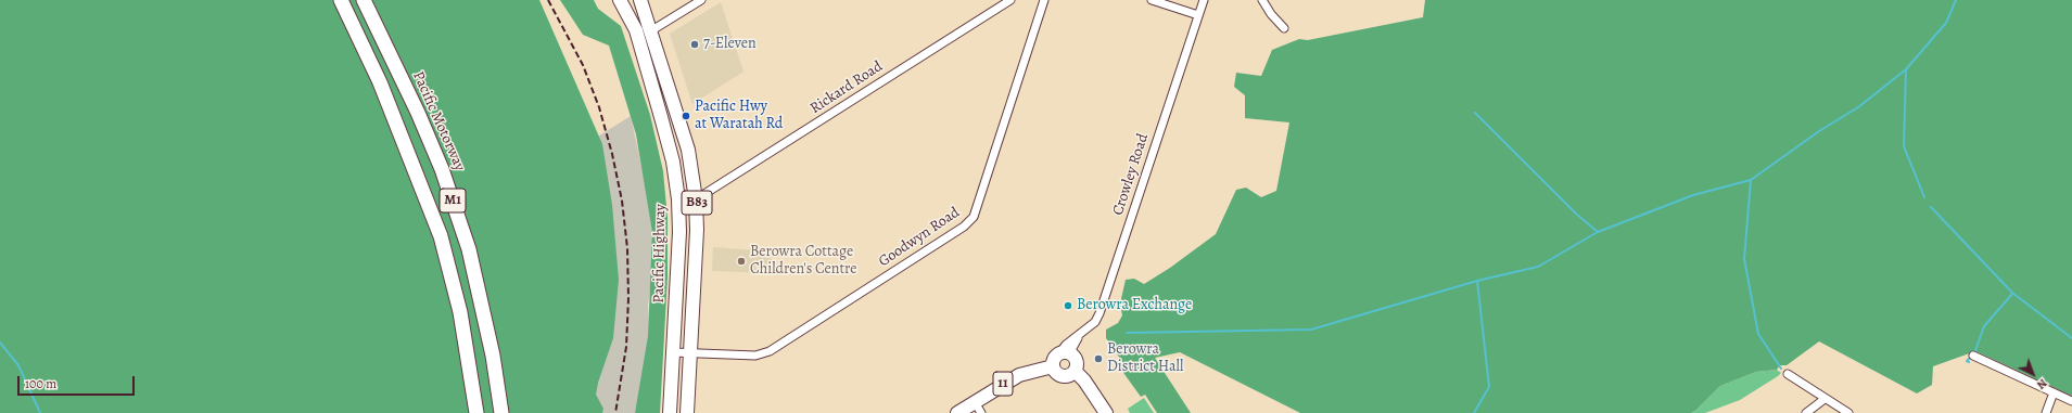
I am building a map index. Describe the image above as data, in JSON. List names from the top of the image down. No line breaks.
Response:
{"streets":{"highway":["Pacific Motorway","M1"],"main road":["B83","Pacific Highway","11"],"street":["Rickard Road","Crowley Road","Goodwyn Road"]},"crossings":[["Rickard Road","B83"],["Crowley Road","11"],["B83","Goodwyn Road"],["Goodwyn Road","Pacific Highway"]],"places":["7-Eleven","Pacific Hwy at Waratah Rd","Berowra Cottage Children's Centre","Berowra Exchange","Berowra District Hall"],"scale_bar":"100 m","north":"bottom right"}
